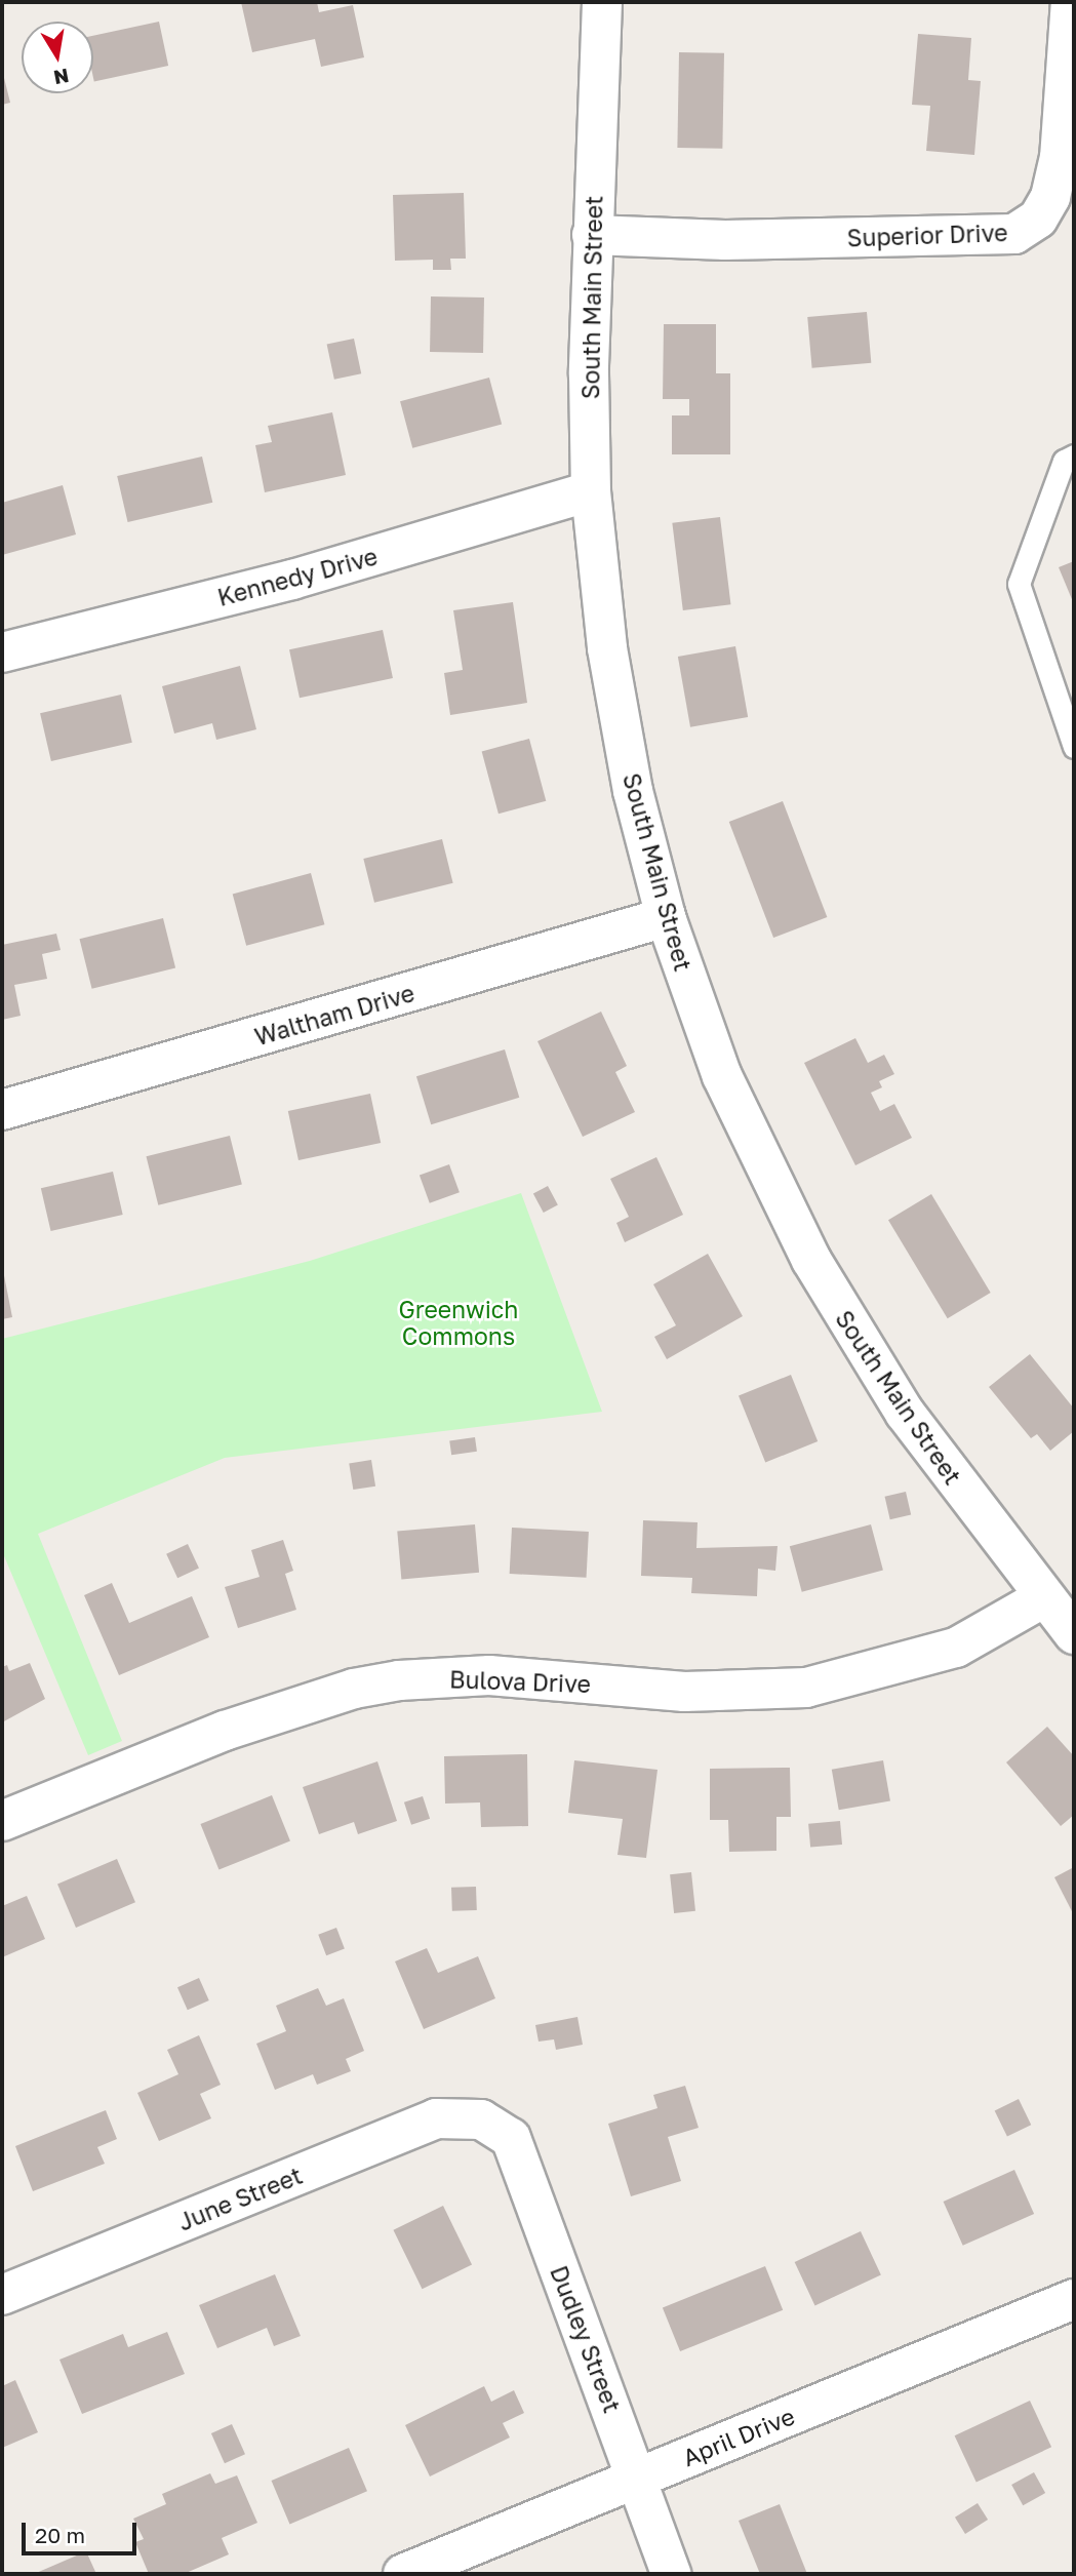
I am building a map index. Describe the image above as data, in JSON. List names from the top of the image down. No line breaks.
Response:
{"streets":{"street":["Superior Drive","South Main Street","Kennedy Drive","Waltham Drive","Bulova Drive","June Street","Dudley Street","April Drive"]},"crossings":[["Superior Drive","South Main Street"],["South Main Street","Kennedy Drive"],["South Main Street","Waltham Drive"],["South Main Street","Bulova Drive"],["June Street","Dudley Street"],["Dudley Street","April Drive"]],"parks":["Greenwich Commons"],"scale_bar":"20 m","north":"bottom"}
